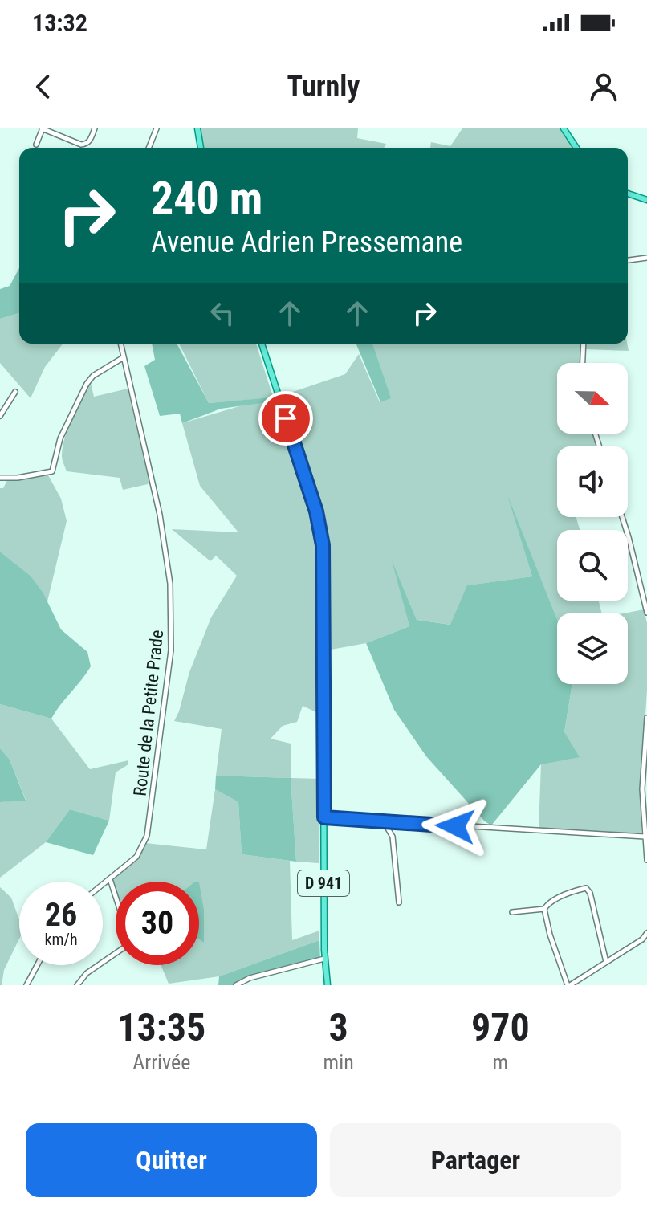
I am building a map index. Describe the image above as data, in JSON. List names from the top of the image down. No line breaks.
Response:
{"streets":{"main road":["D 941"],"street":["Route de la Petite Prade"]},"north":"right","page":{"status":"13:32","header":"Turnly","turn":["240 m","Avenue Adrien Pressemane"],"speed":"26 km/h","limit":"30","eta":["13:35","Arrivée","3","min","970","m"],"buttons":["Quitter","Partager"]}}
